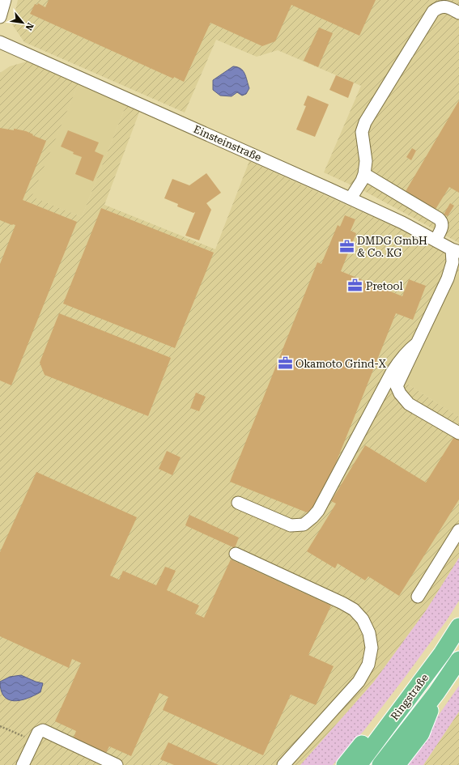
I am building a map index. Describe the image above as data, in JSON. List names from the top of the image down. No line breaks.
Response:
{"streets":{"highway":["Ringstraße"],"street":["Einsteinstraße"]},"places":{"office":["DMDG GmbH & Co. KG","Pretool","Okamoto Grind-X"]},"north":"bottom right"}
